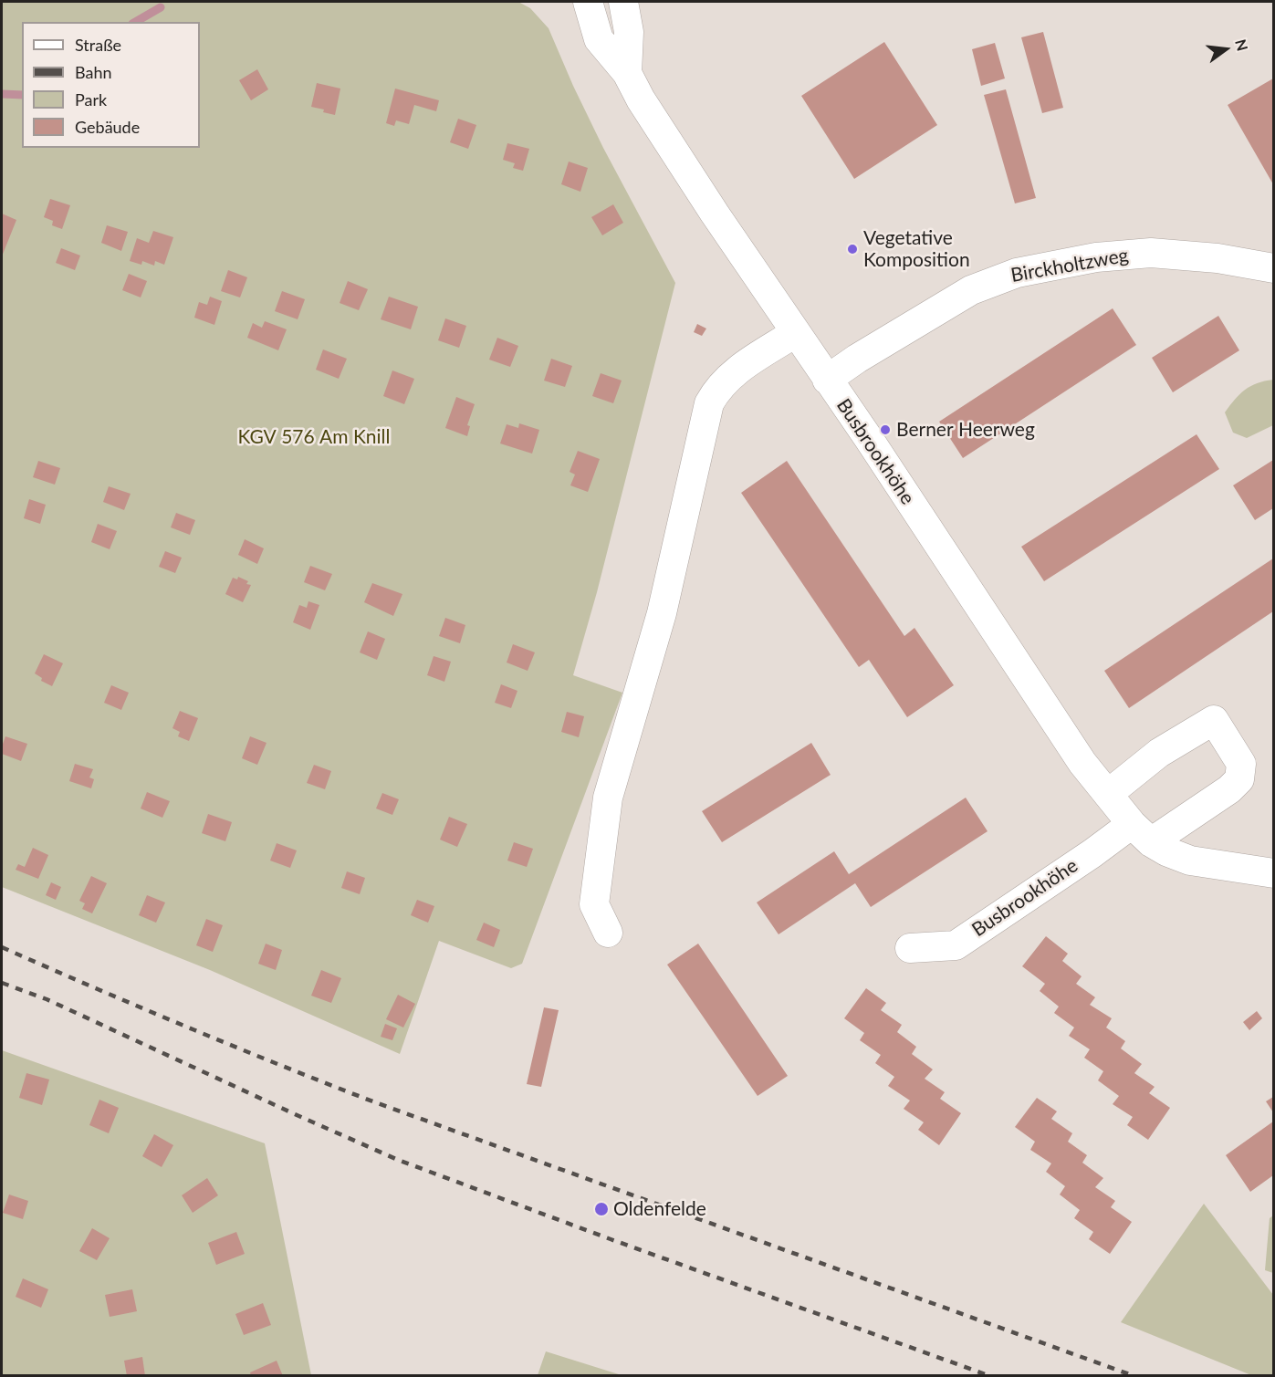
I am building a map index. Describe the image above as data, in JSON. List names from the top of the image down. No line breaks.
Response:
{"streets":{"street":["Birckholtzweg","Busbrookhöhe"]},"crossings":[["Birckholtzweg","Busbrookhöhe"]],"parks":["KGV 576 Am Knill"],"places":["Vegetative Komposition","Berner Heerweg","Oldenfelde"],"legend":["Straße","Bahn","Park","Gebäude"],"north":"right"}
